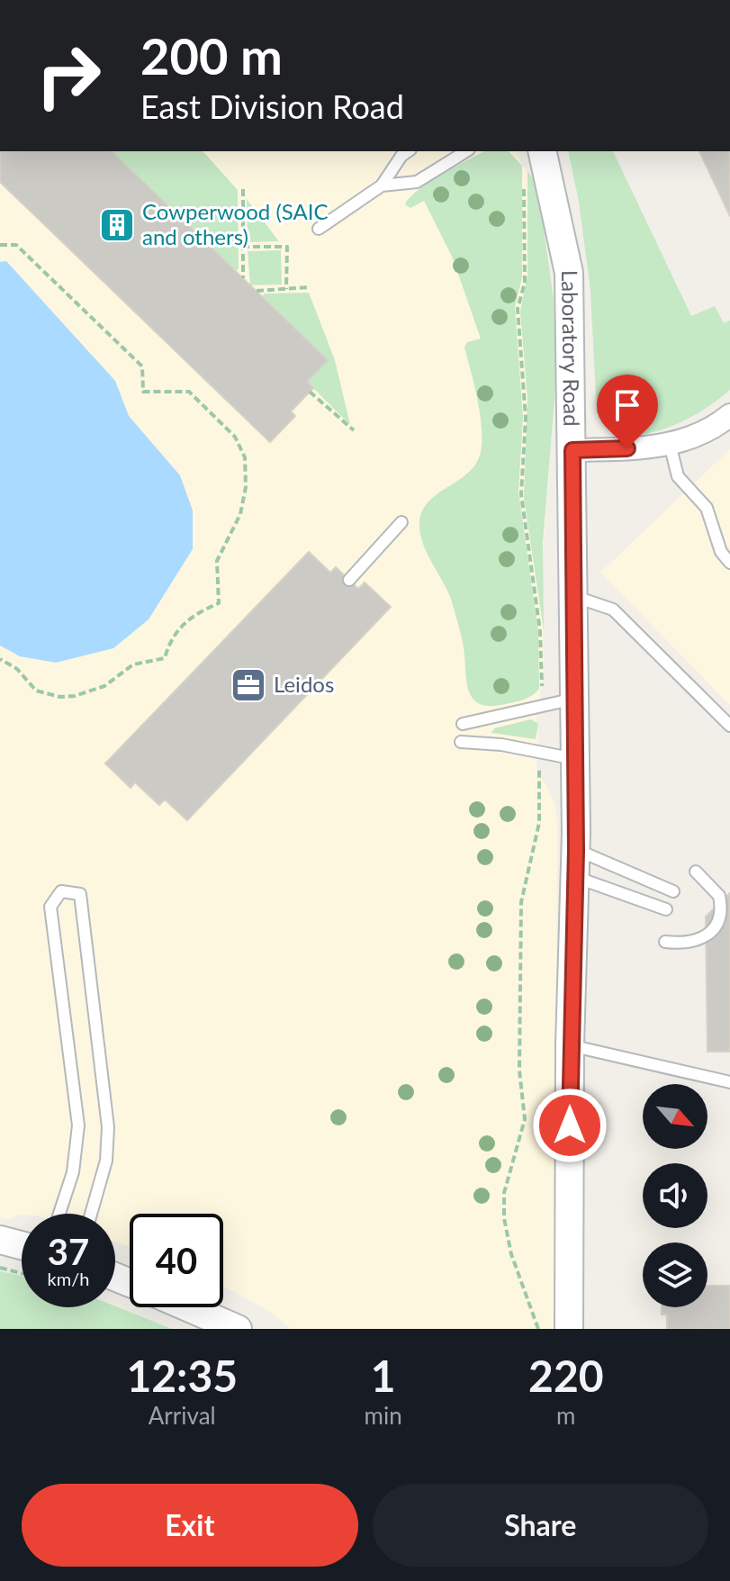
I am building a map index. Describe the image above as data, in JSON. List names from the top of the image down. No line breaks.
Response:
{"streets":{"street":["Laboratory Road"]},"places":{"building":["Cowperwood (SAIC and others)"],"office":["Leidos"]},"north":"bottom right","page":{"turn":["200 m","East Division Road"],"speed":"37 km/h","limit":"40","eta":["12:35","Arrival","1","min","220","m"],"buttons":["Exit","Share"]}}
